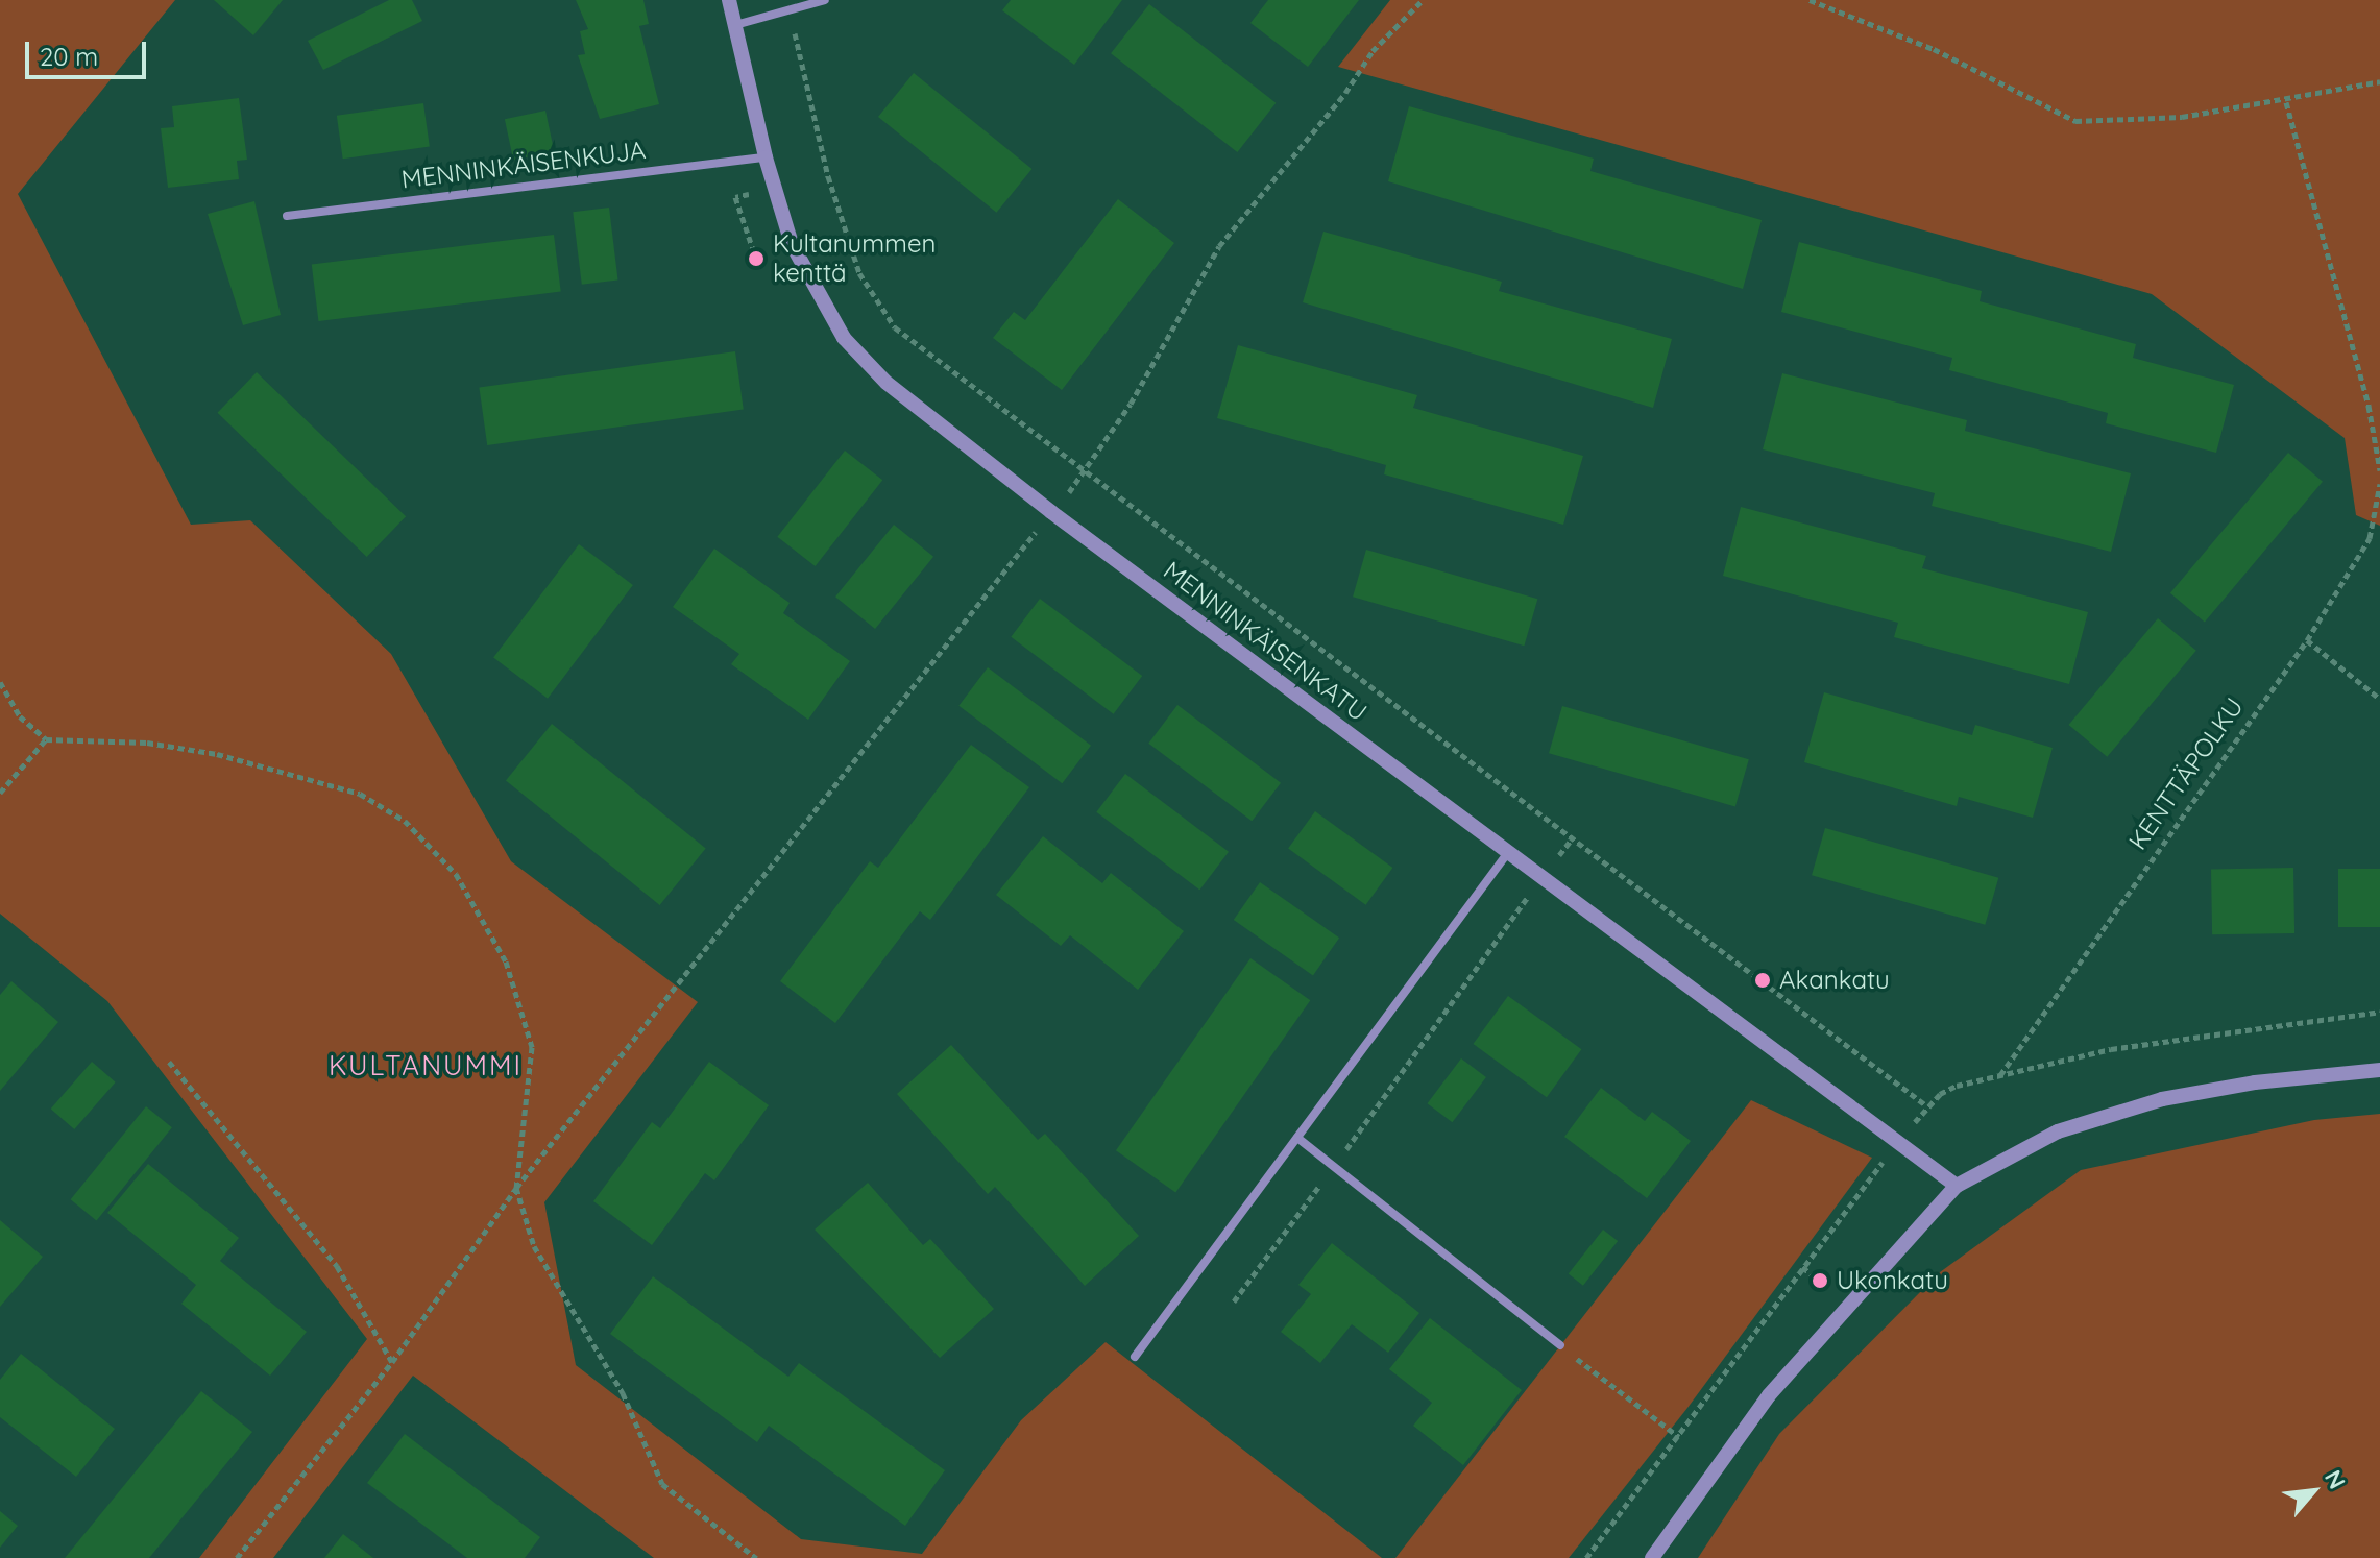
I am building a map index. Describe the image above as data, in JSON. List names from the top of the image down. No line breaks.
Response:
{"streets":{"street":["MENNINKÄISENKUJA","MENNINKÄISENKATU"],"path":["KENTTÄPOLKU"]},"crossings":[["MENNINKÄISENKUJA","MENNINKÄISENKATU"]],"districts":["KULTANUMMI"],"places":["Kultanummen kenttä","Akankatu","Ukonkatu"],"scale_bar":"20 m","north":"top right"}
